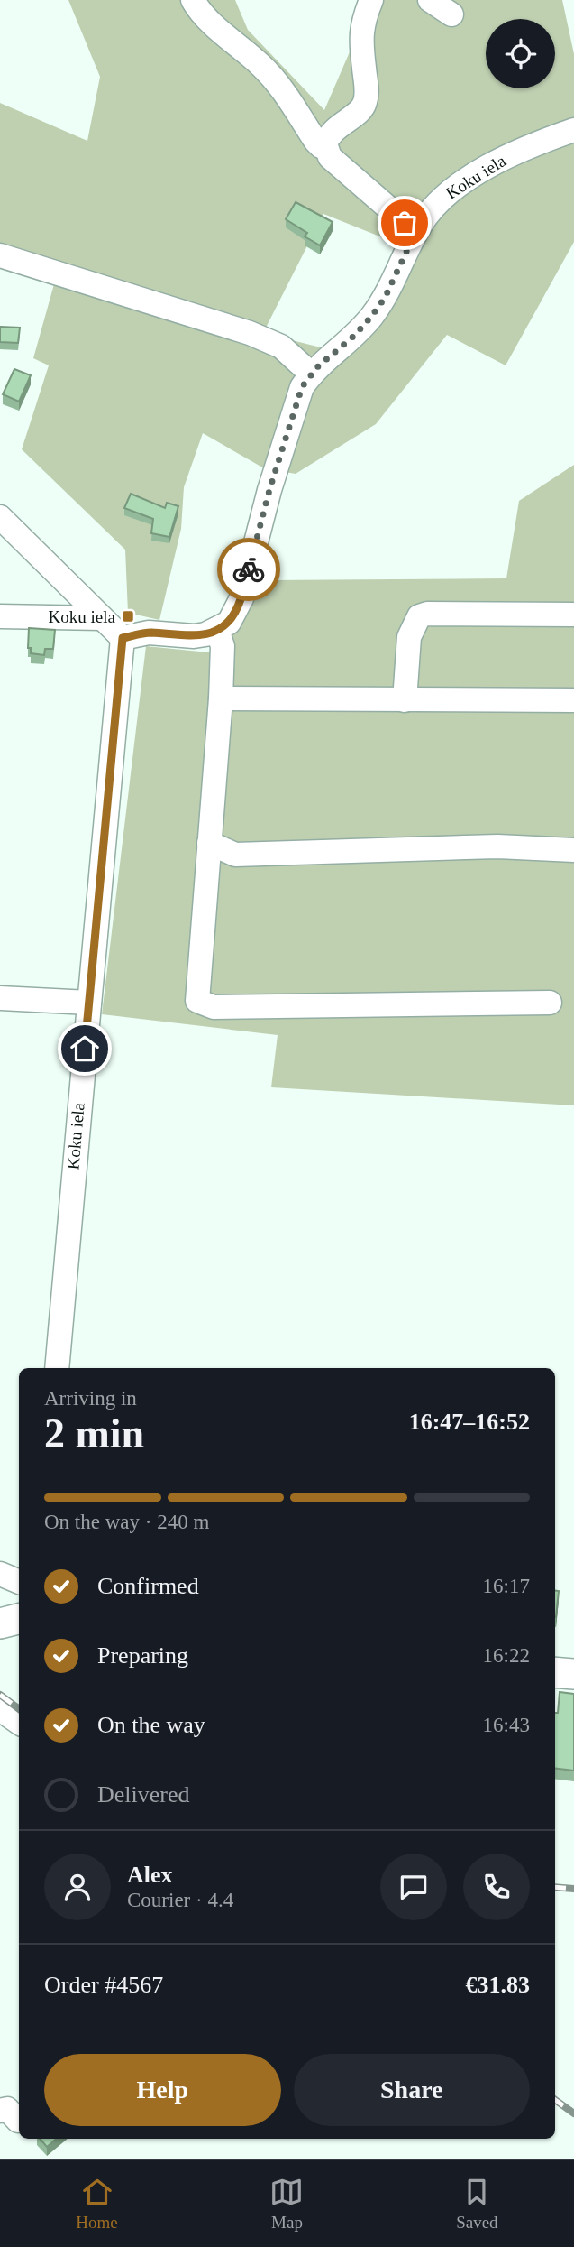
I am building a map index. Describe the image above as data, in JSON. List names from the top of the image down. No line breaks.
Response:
{"streets":{"street":["Koku iela"]},"places":{"transit":["Koku iela"]},"page":{"heading":["2 min","Arriving in","16:47–16:52"],"panel":["Alex","Courier · 4.4","Order #4567","€31.83"],"bar":"On the way · 240 m","list":[["Confirmed","16:17"],["Preparing","16:22"],["On the way","16:43"],"Delivered"],"buttons":["Help","Share"],"tabs":["Home","Map","Saved"]}}
